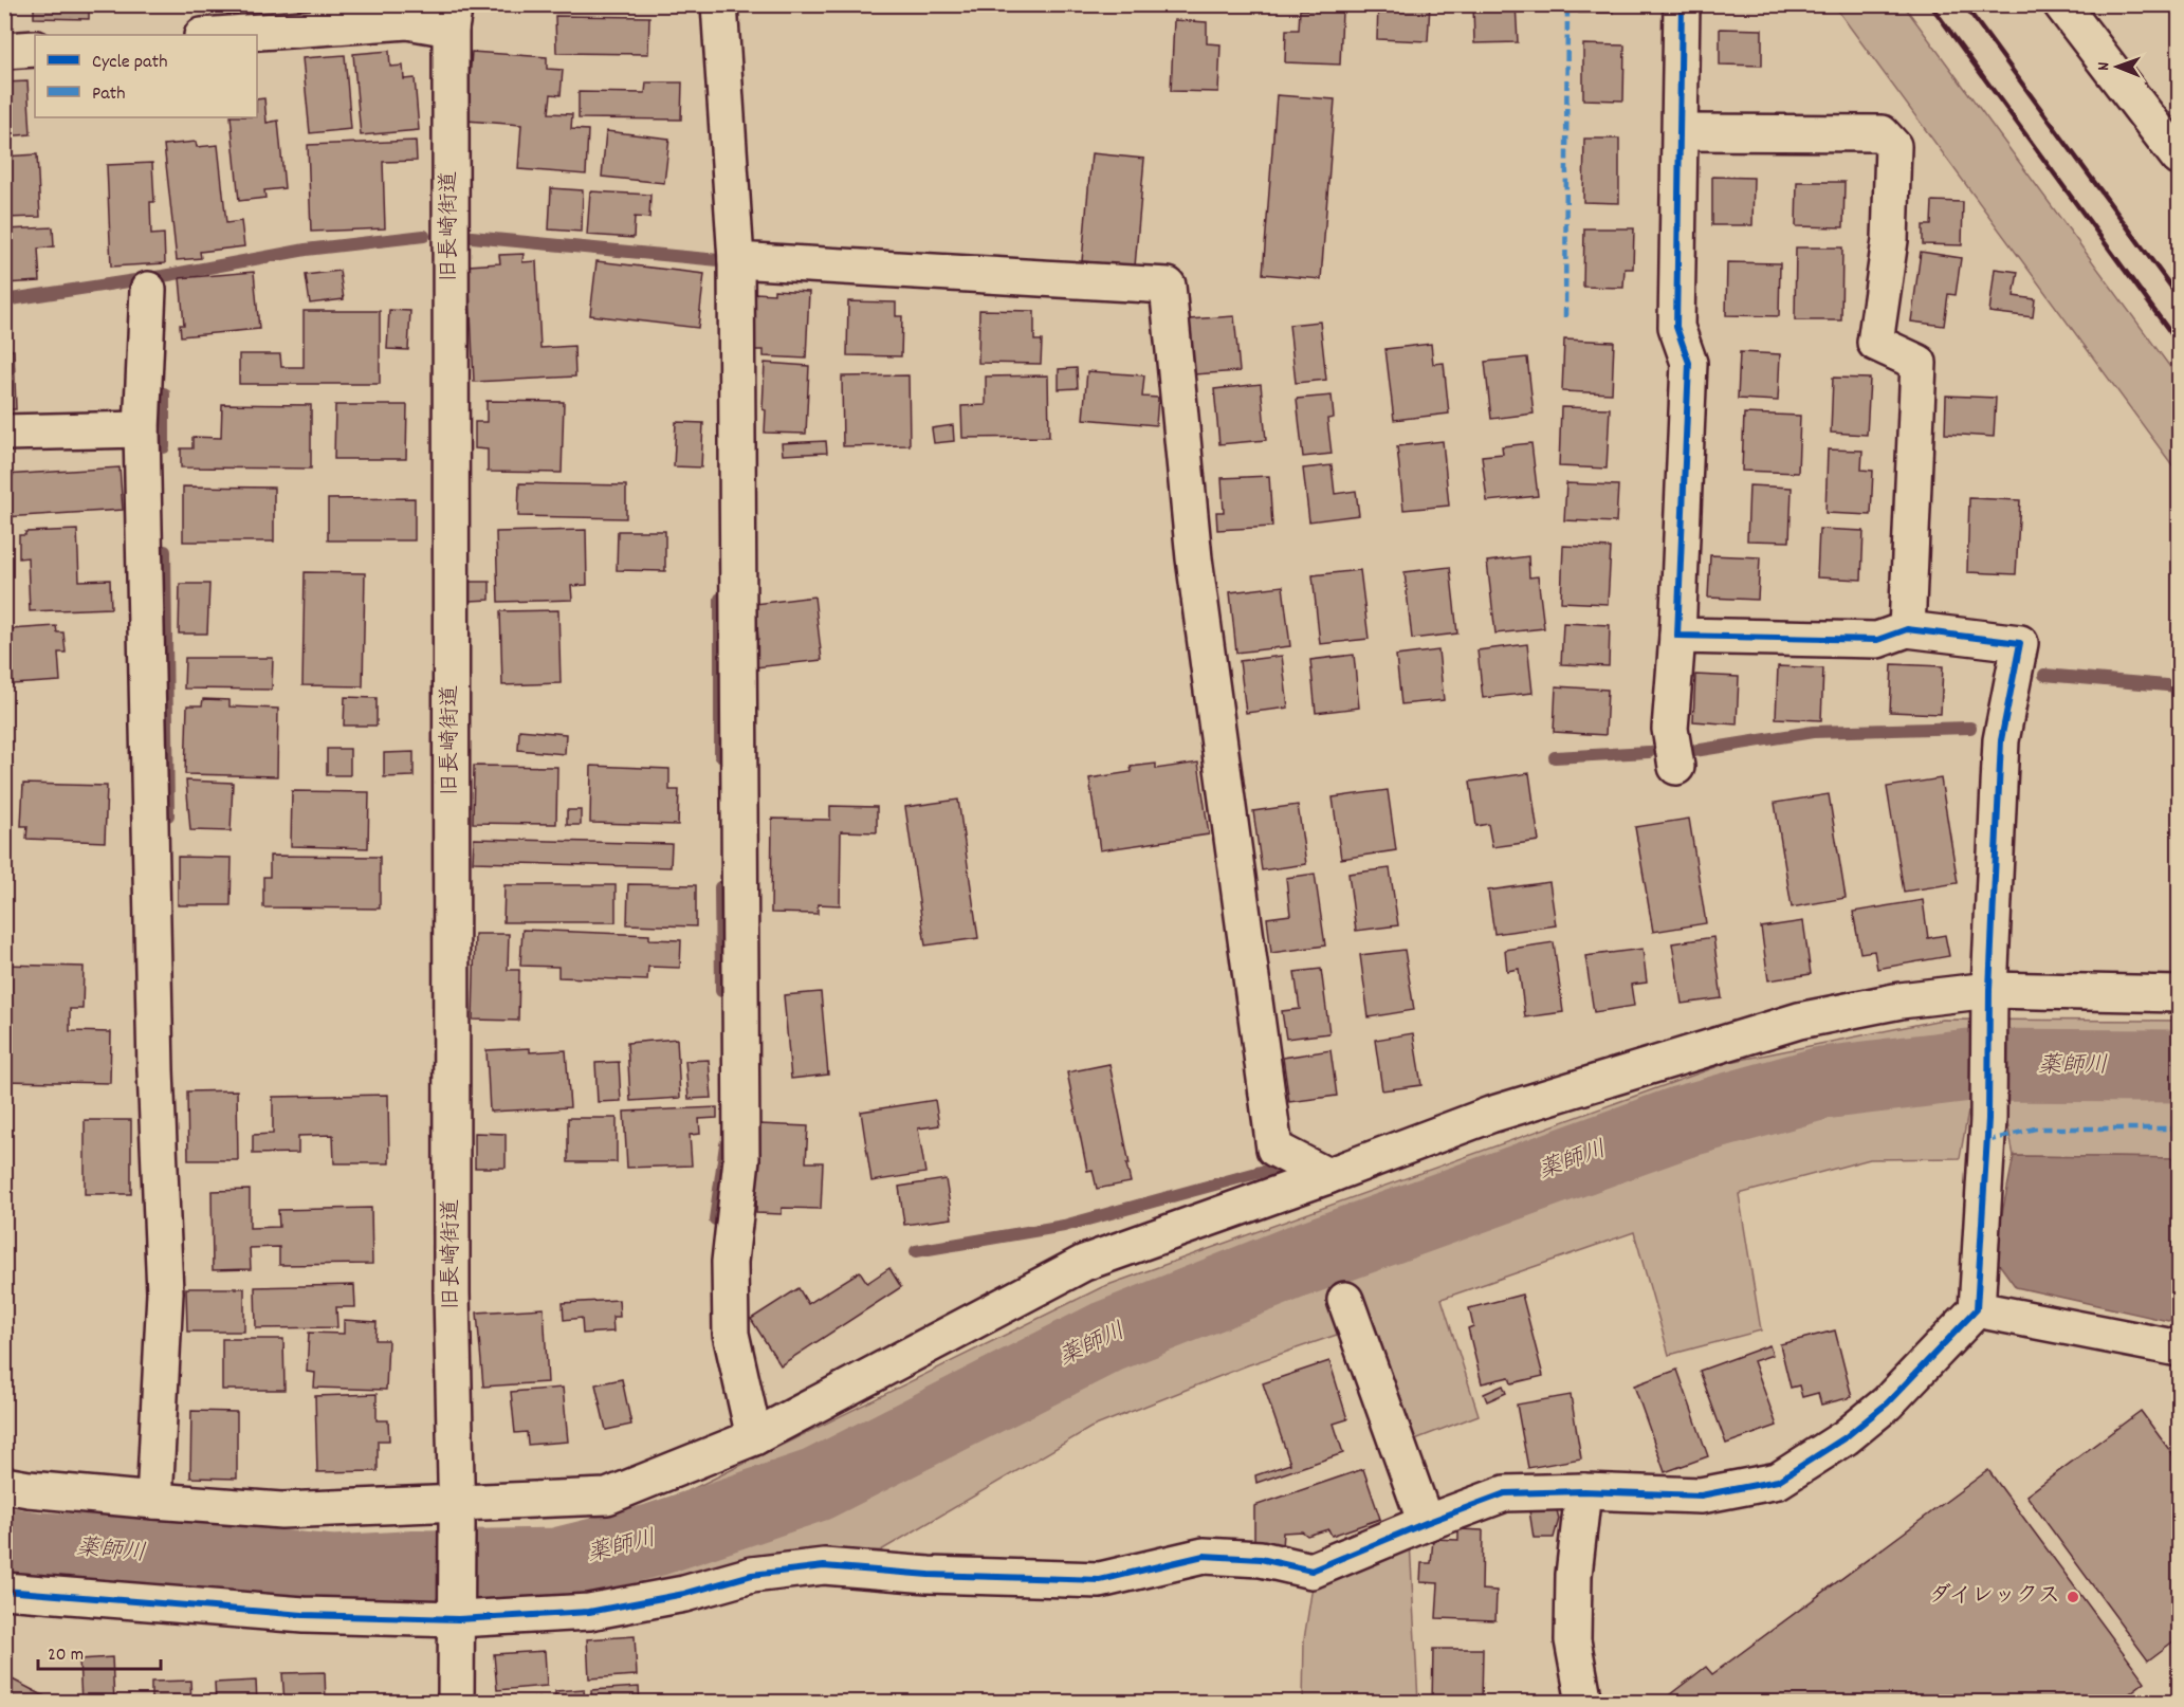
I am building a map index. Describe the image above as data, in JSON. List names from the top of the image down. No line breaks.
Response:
{"streets":{"street":["旧長崎街道"]},"water":["薬師川"],"places":["ダイレックス"],"legend":["Cycle path","Path"],"scale_bar":"20 m","north":"left"}
